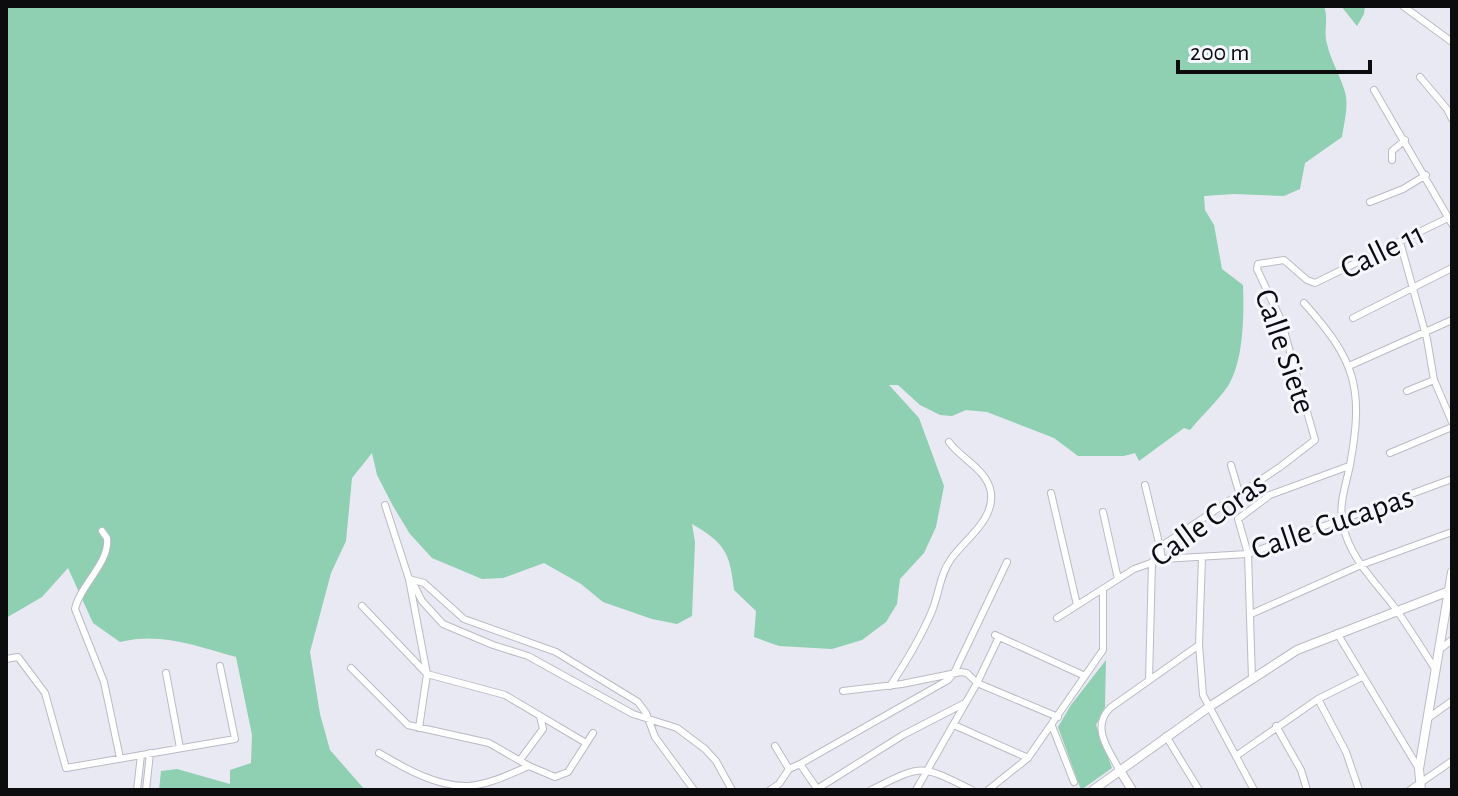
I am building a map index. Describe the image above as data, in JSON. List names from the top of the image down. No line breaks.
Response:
{"streets":{"street":["Calle 11","Calle Siete","Calle Coras","Calle Cucapas"]},"crossings":[["Calle 11","Calle Siete"],["Calle Siete","Calle Coras"],["Calle Coras","Calle Cucapas"]],"scale_bar":"200 m"}
